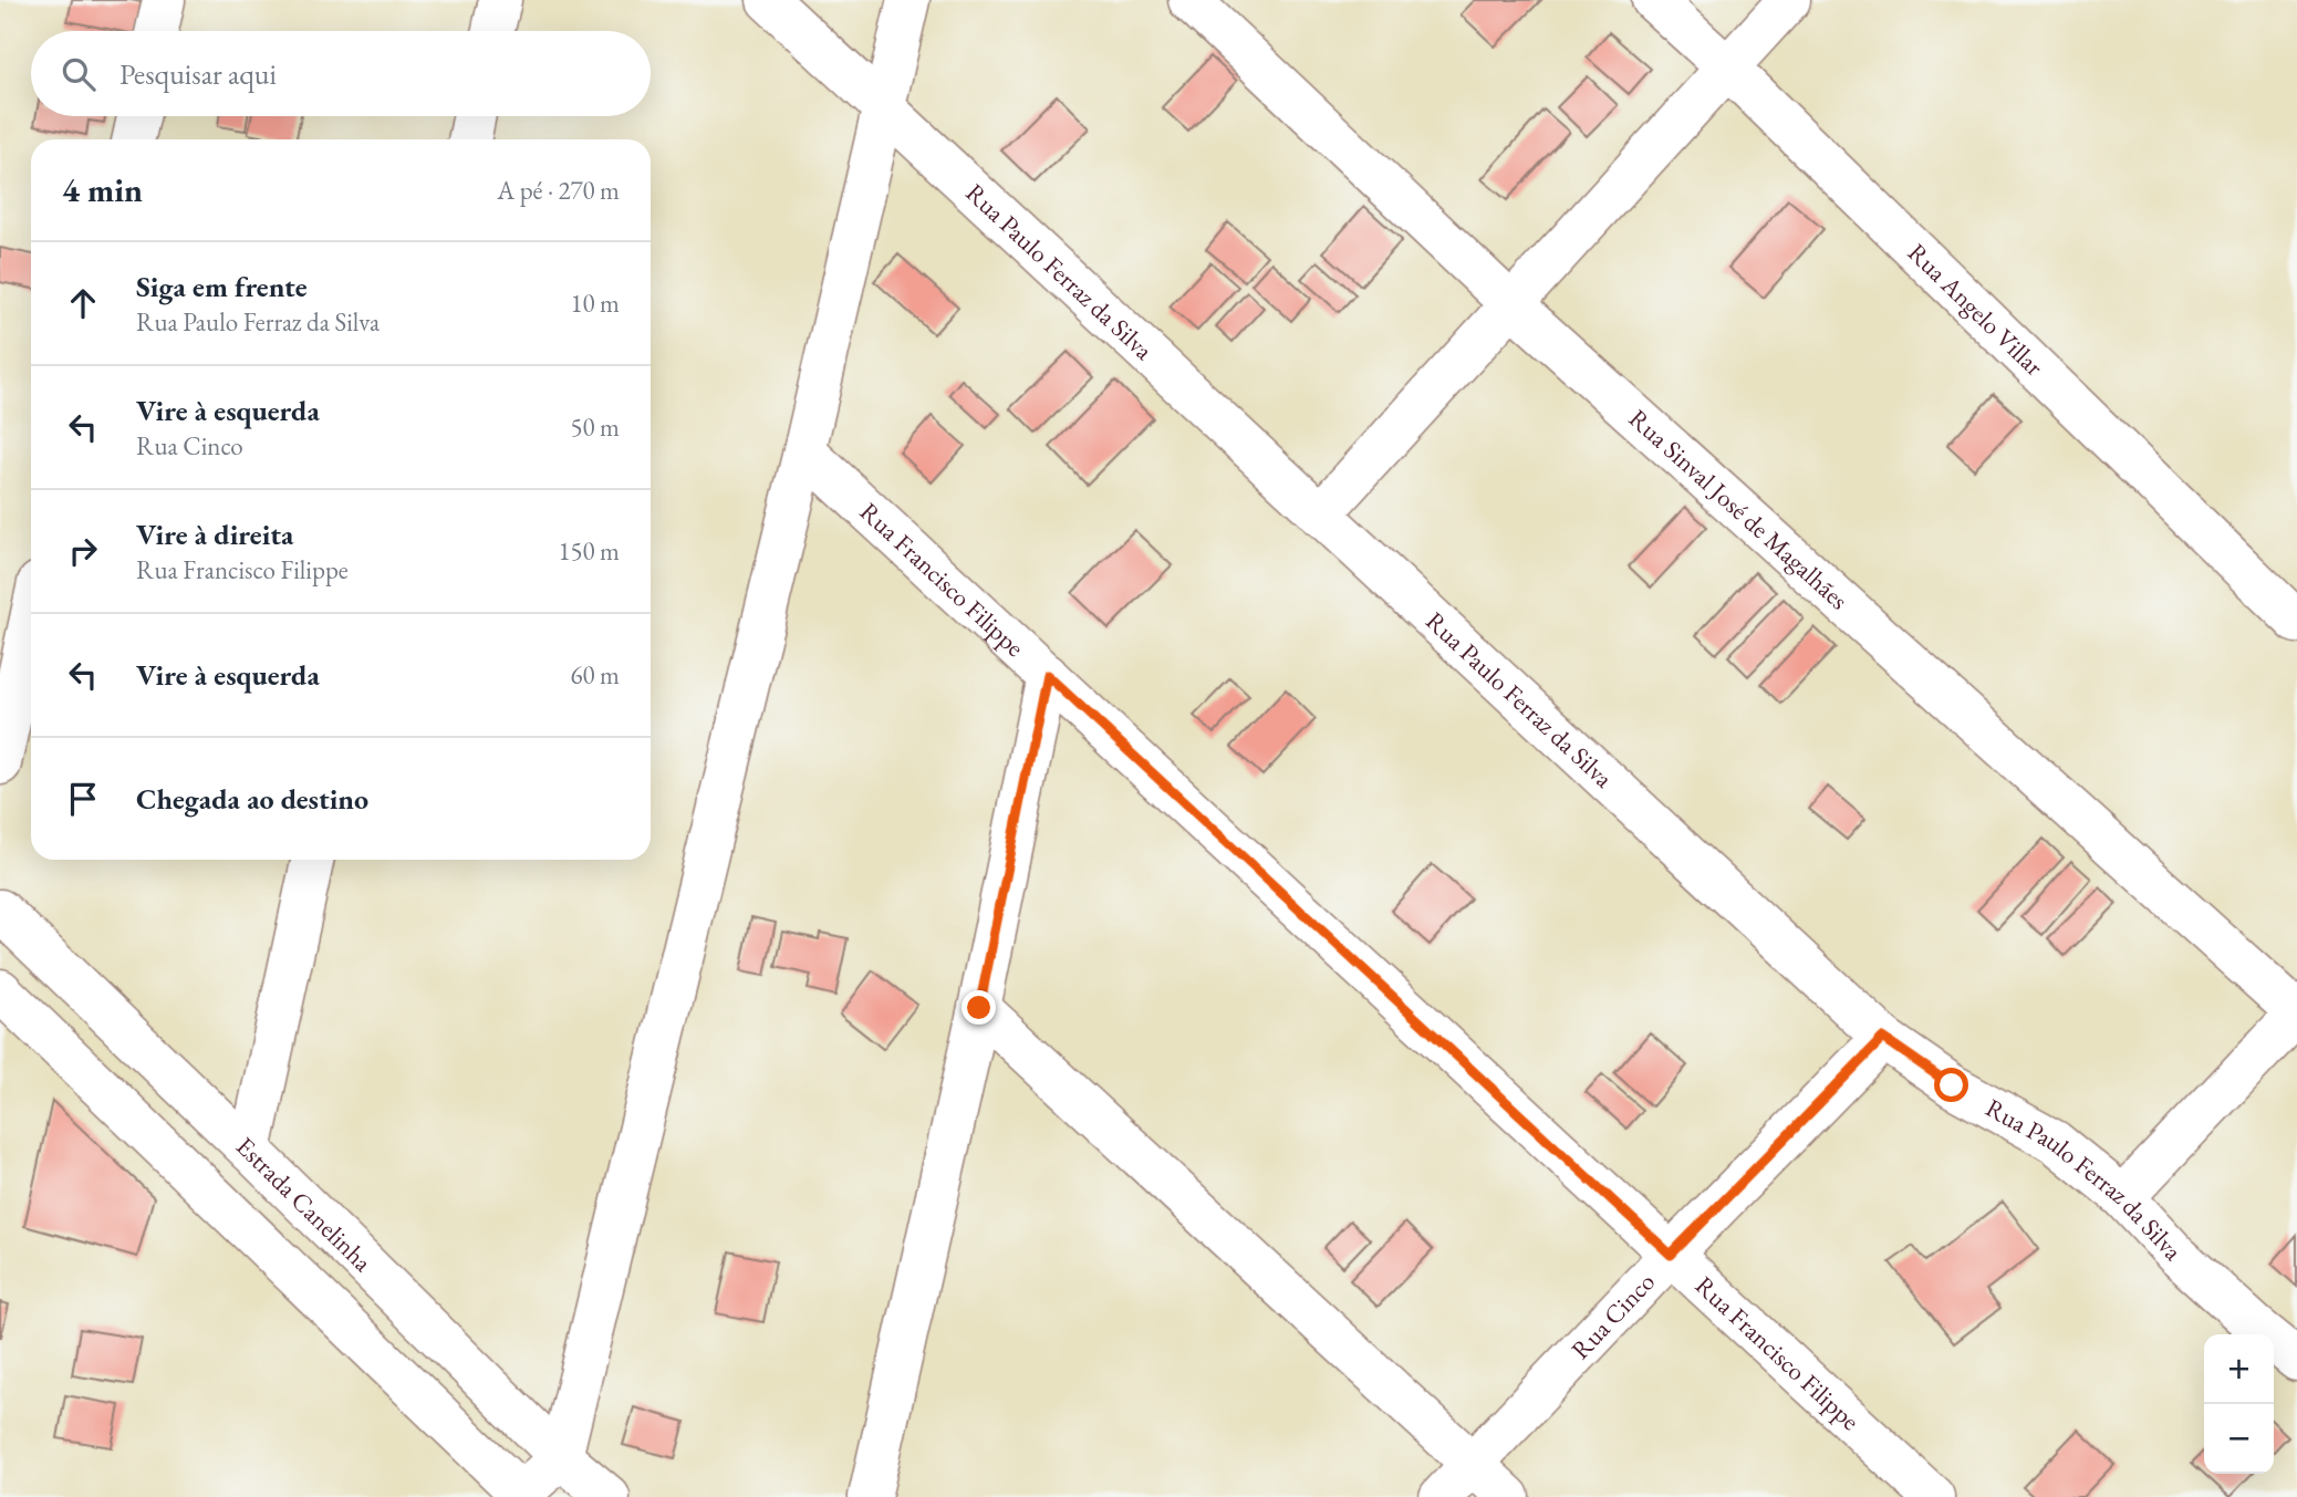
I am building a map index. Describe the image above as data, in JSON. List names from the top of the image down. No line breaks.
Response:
{"streets":{"street":["Rua Paulo Ferraz da Silva","Rua Angelo Villar","Rua Sinval José de Magalhães","Rua Francisco Filippe","Estrada Canelinha","Rua Cinco"]},"crossings":[["Rua Paulo Ferraz da Silva","Rua Cinco"],["Rua Francisco Filippe","Rua Cinco"]],"page":{"search":"Pesquisar aqui","heading":["4 min","A pé · 270 m"],"list":[["Siga em frente","Rua Paulo Ferraz da Silva","10 m"],["Vire à esquerda","Rua Cinco","50 m"],["Vire à direita","Rua Francisco Filippe","150 m"],["Vire à esquerda","60 m"],"Chegada ao destino"],"map_buttons":["+","−"]}}
